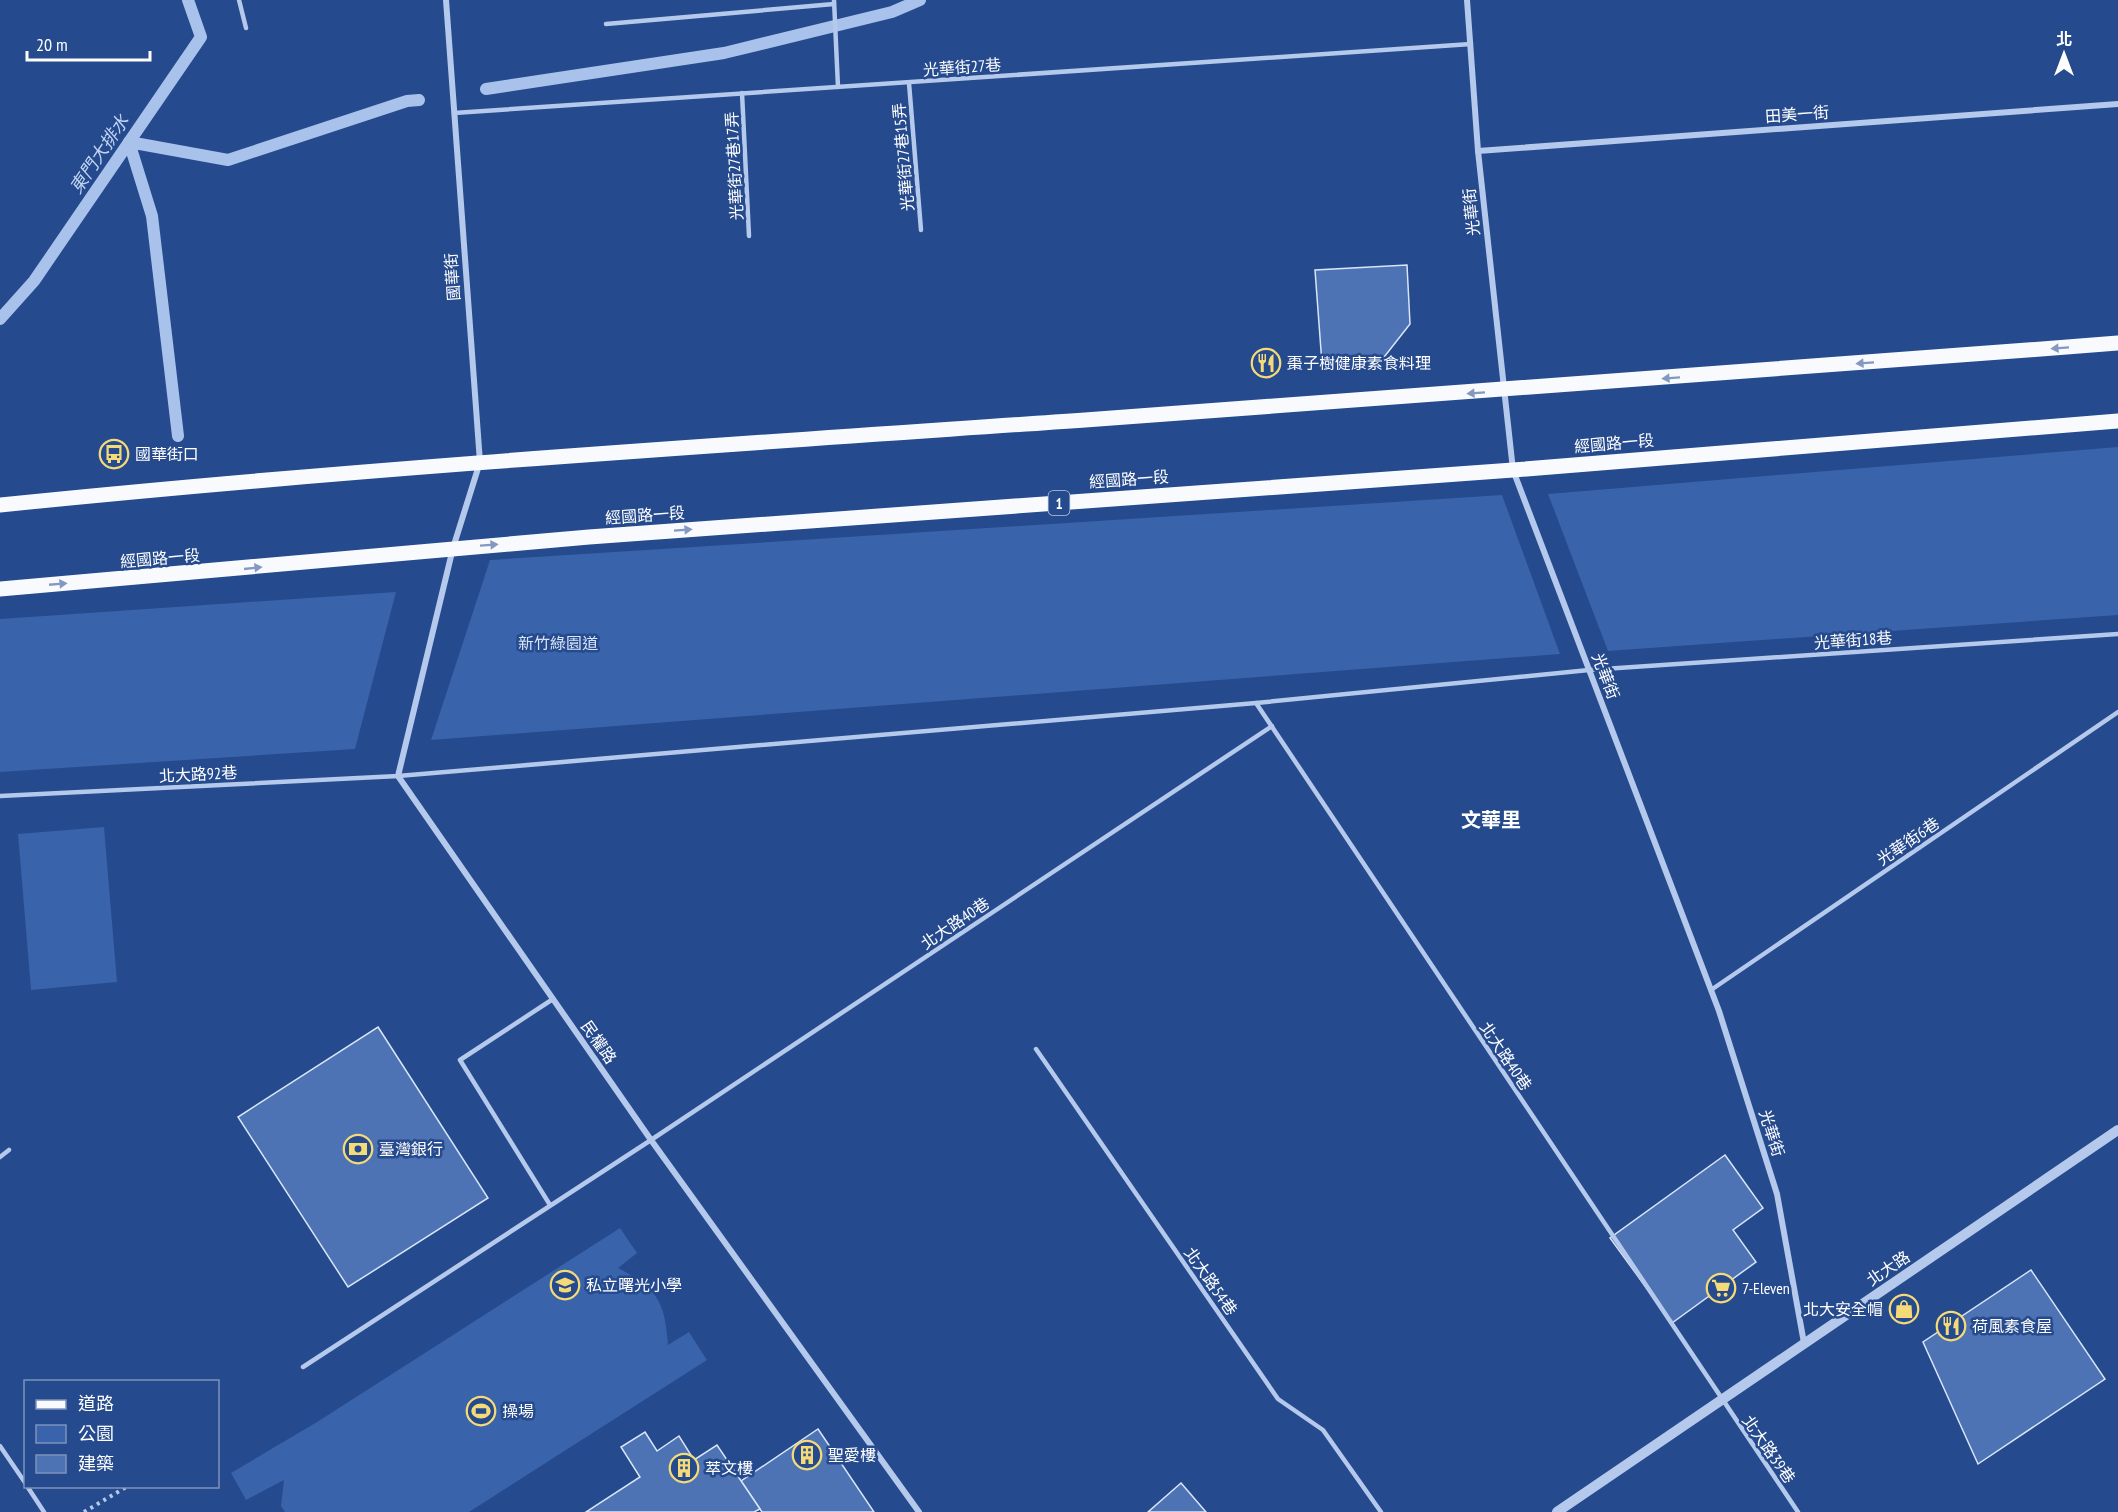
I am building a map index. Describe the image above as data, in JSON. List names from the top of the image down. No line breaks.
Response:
{"streets":{"main road":["經國路一段","1"],"street":["田美一街","光華街","國華街","民權路","北大路"],"lane":["光華街27巷","光華街27巷15弄","光華街27巷17弄","光華街18巷","北大路92巷","光華街6巷","北大路40巷","北大路54巷","北大路39巷"]},"crossings":[["光華街27巷","光華街27巷15弄"],["光華街27巷","光華街27巷17弄"],["光華街27巷","光華街"],["光華街27巷","國華街"],["田美一街","光華街"],["光華街","經國路一段"],["光華街","光華街18巷"],["光華街","光華街6巷"],["光華街","北大路"],["國華街","經國路一段"],["光華街18巷","北大路92巷"],["光華街18巷","北大路40巷"],["北大路92巷","北大路40巷"],["北大路92巷","民權路"],["北大路40巷","民權路"],["北大路40巷","北大路"],["北大路40巷","北大路39巷"],["北大路","北大路39巷"]],"districts":["文華里"],"water":["東門大排水"],"parks":["新竹綠園道"],"places":{"restaurant":["棗子樹健康素食料理","荷風素食屋"],"bus stop":["國華街口"],"bank":["臺灣銀行"],"school or university":["私立曙光小學"],"supermarket":["7-Eleven"],"shop":["北大安全帽"],"sports":["操場"],"building":["聖愛樓","萃文樓"]},"legend":["道路","公園","建築"],"scale_bar":"20 m","north":"top"}
